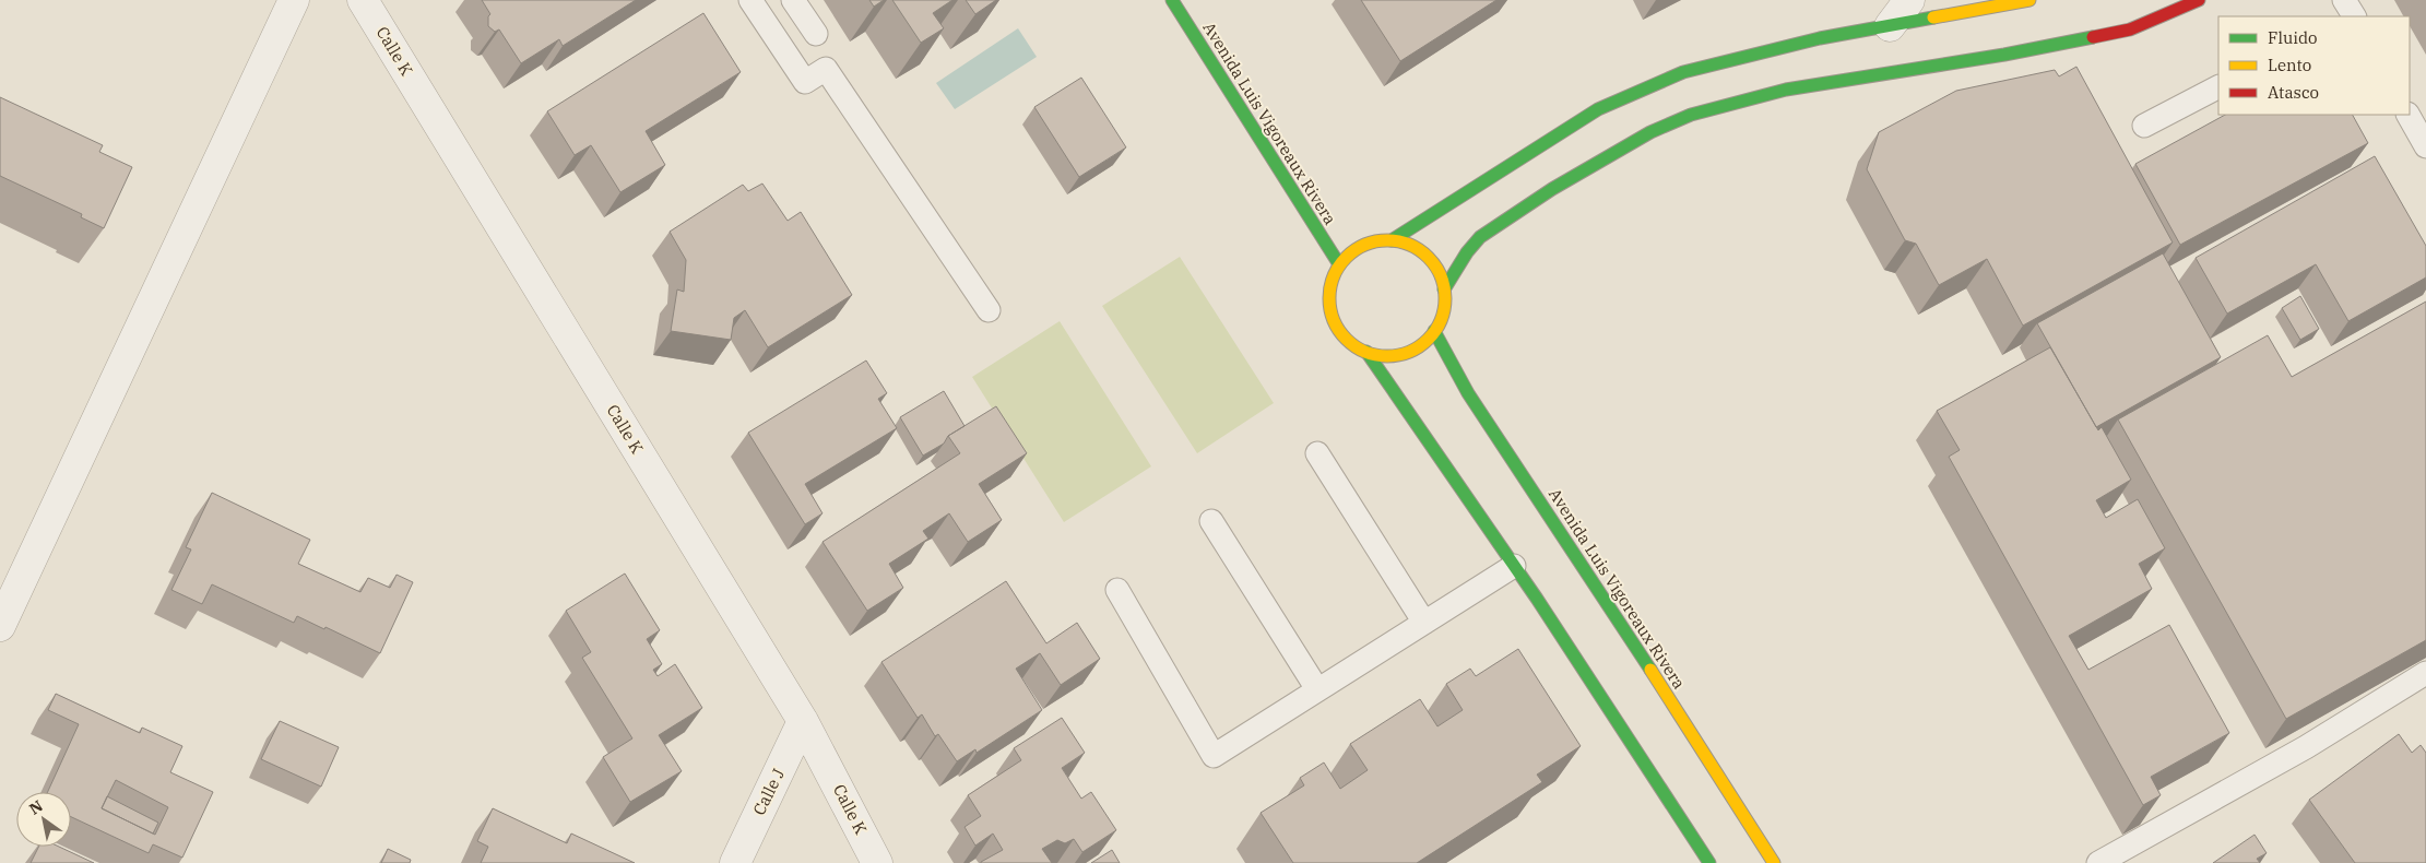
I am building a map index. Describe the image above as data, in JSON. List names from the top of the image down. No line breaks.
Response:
{"streets":{"main road":["Avenida Luis Vigoreaux Rivera"],"street":["Calle K","Calle J"]},"crossings":[["Calle K","Calle J"]],"legend":["Fluido","Lento","Atasco"],"north":"top left"}
